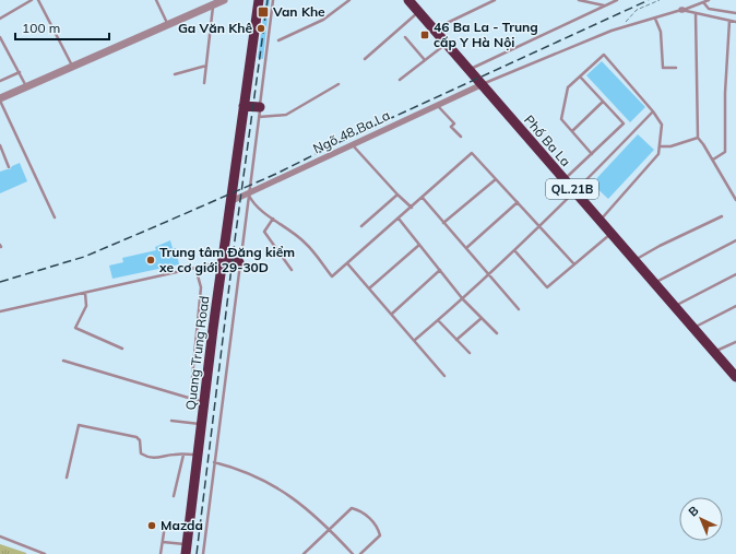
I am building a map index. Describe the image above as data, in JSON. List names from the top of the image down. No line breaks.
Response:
{"streets":{"highway":["Phố Ba La","QL.21B","Quang Trung Road"],"street":["Ngõ 48 Ba La"]},"crossings":[["Ngõ 48 Ba La","Phố Ba La"],["Ngõ 48 Ba La","Quang Trung Road"]],"places":{"transit":["Van Khe","46 Ba La - Trung cấp Y Hà Nội"],"other":["Ga Văn Khê","Trung tâm Đăng kiểm xe cơ giới 29-30D","Mazda"]},"scale_bar":"100 m","north":"top left"}
